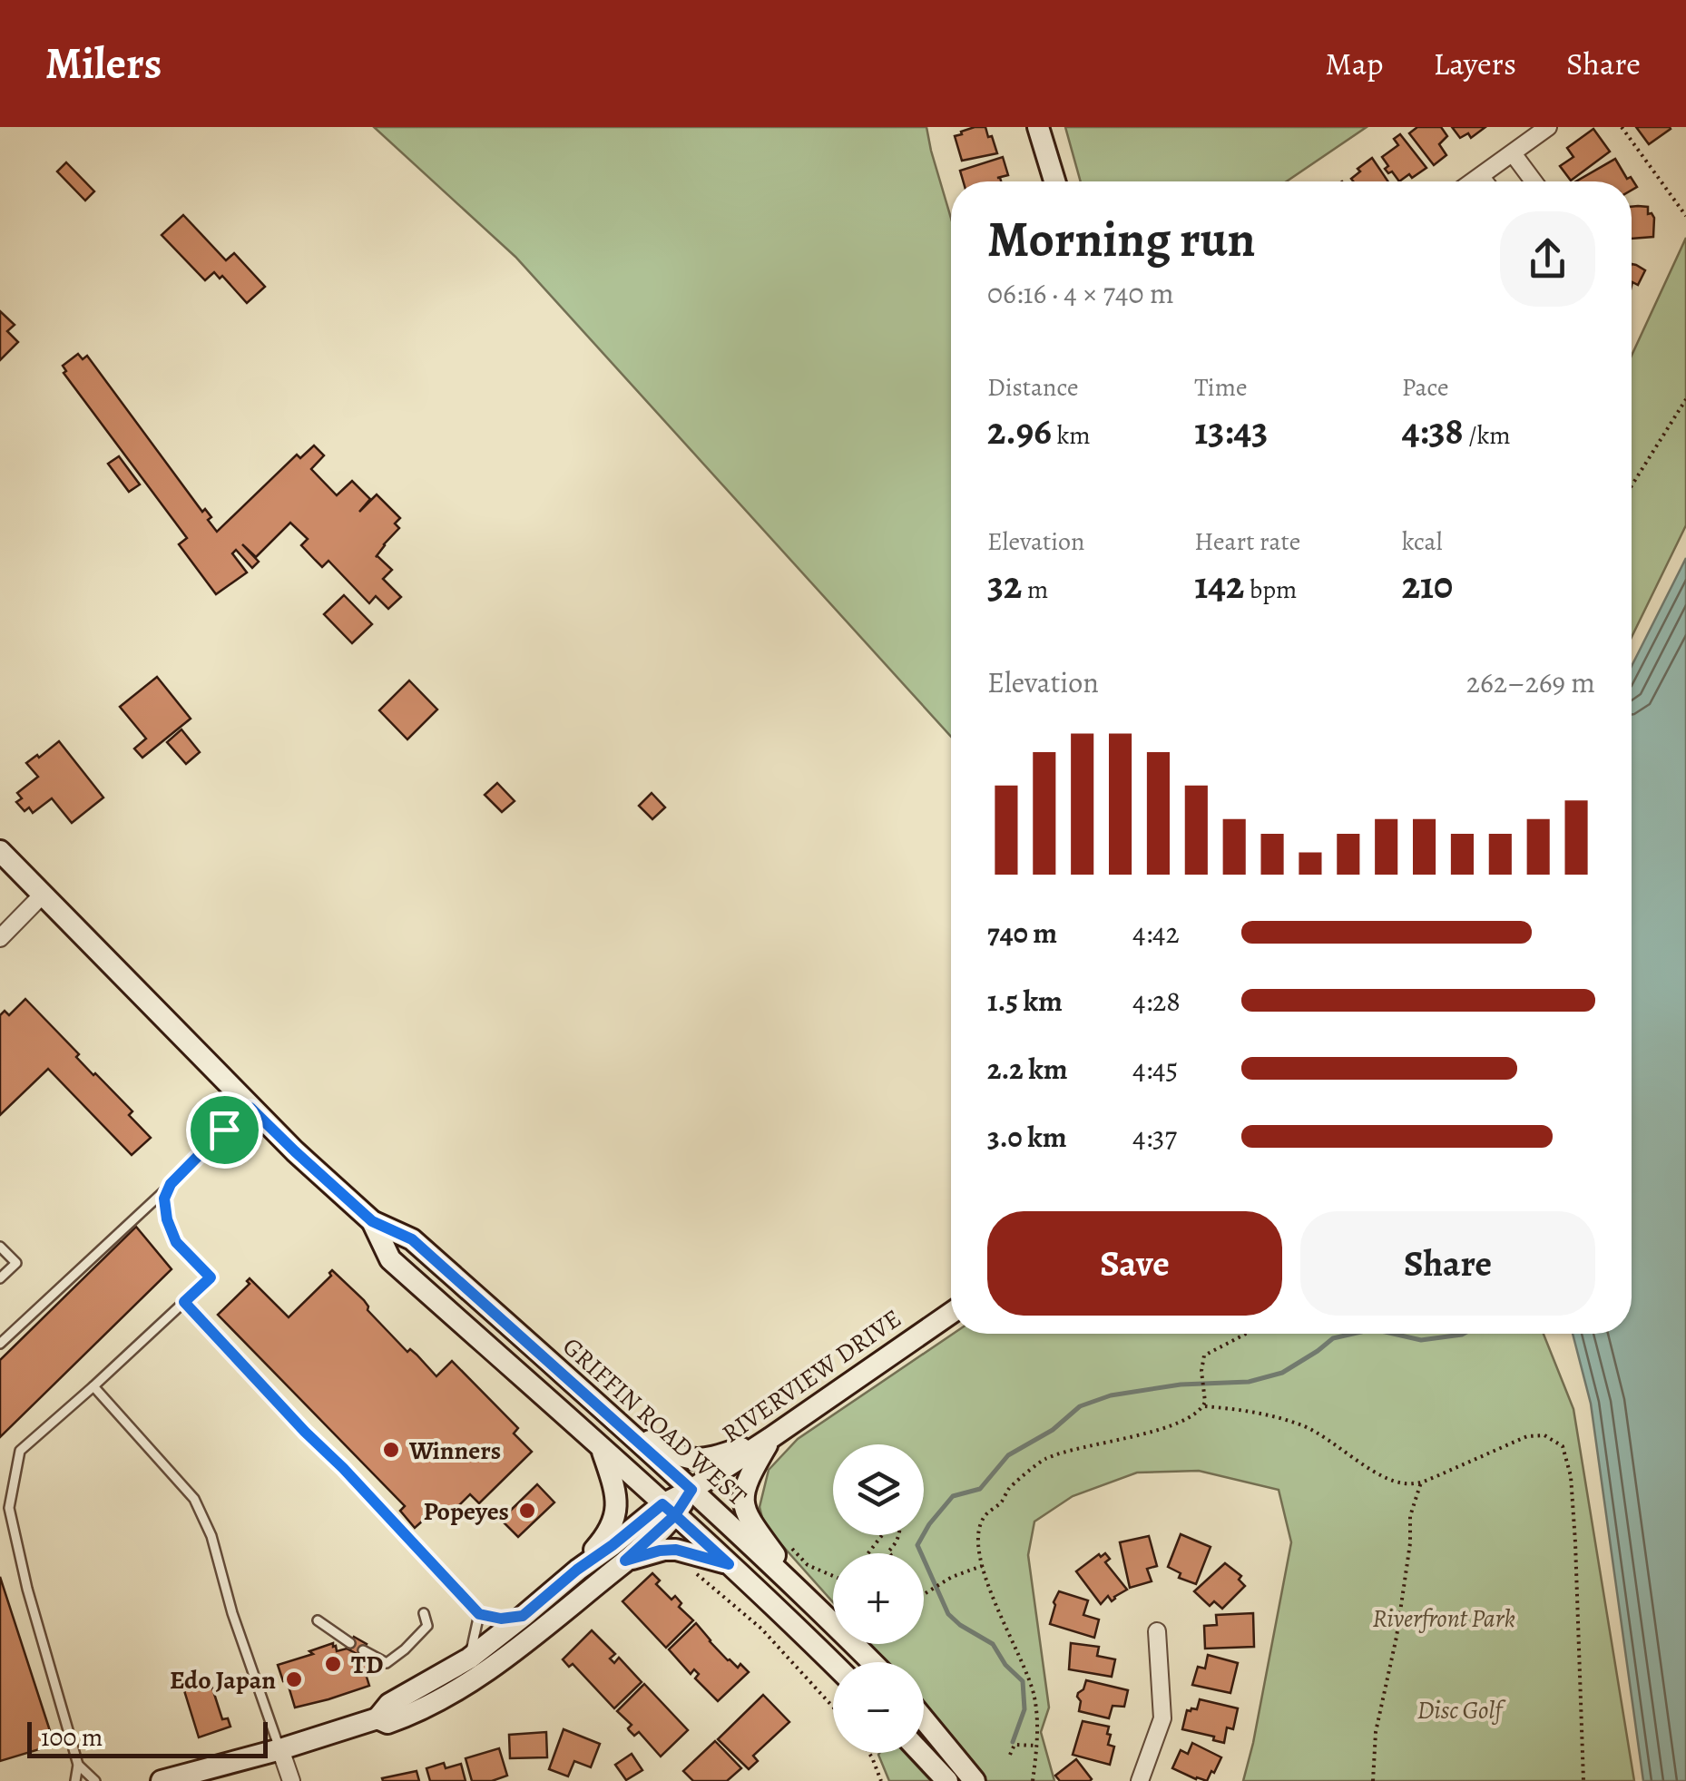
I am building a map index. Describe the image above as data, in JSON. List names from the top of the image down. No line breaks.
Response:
{"streets":{"main road":["RIVERVIEW DRIVE","GRIFFIN ROAD WEST"]},"crossings":[["RIVERVIEW DRIVE","GRIFFIN ROAD WEST"]],"parks":["Riverfront Park","Disc Golf"],"places":["Winners","Popeyes","TD","Edo Japan"],"scale_bar":"100 m","page":{"header":"Milers","nav":["Map","Layers","Share"],"heading":["Morning run","06:16 · 4 × 740 m"],"stats":[["Distance","2.96 km"],["Time","13:43"],["Pace","4:38 /km"],["Elevation","32 m"],["Heart rate","142 bpm"],["kcal","210"]],"chart":["Elevation","262–269 m"],"list":[{"name":"740 m","note":"4:42"},{"name":"1.5 km","note":"4:28"},{"name":"2.2 km","note":"4:45"},{"name":"3.0 km","note":"4:37"}],"buttons":["Save","Share"],"map_buttons":["+","−"],"scale":"100 m"}}
